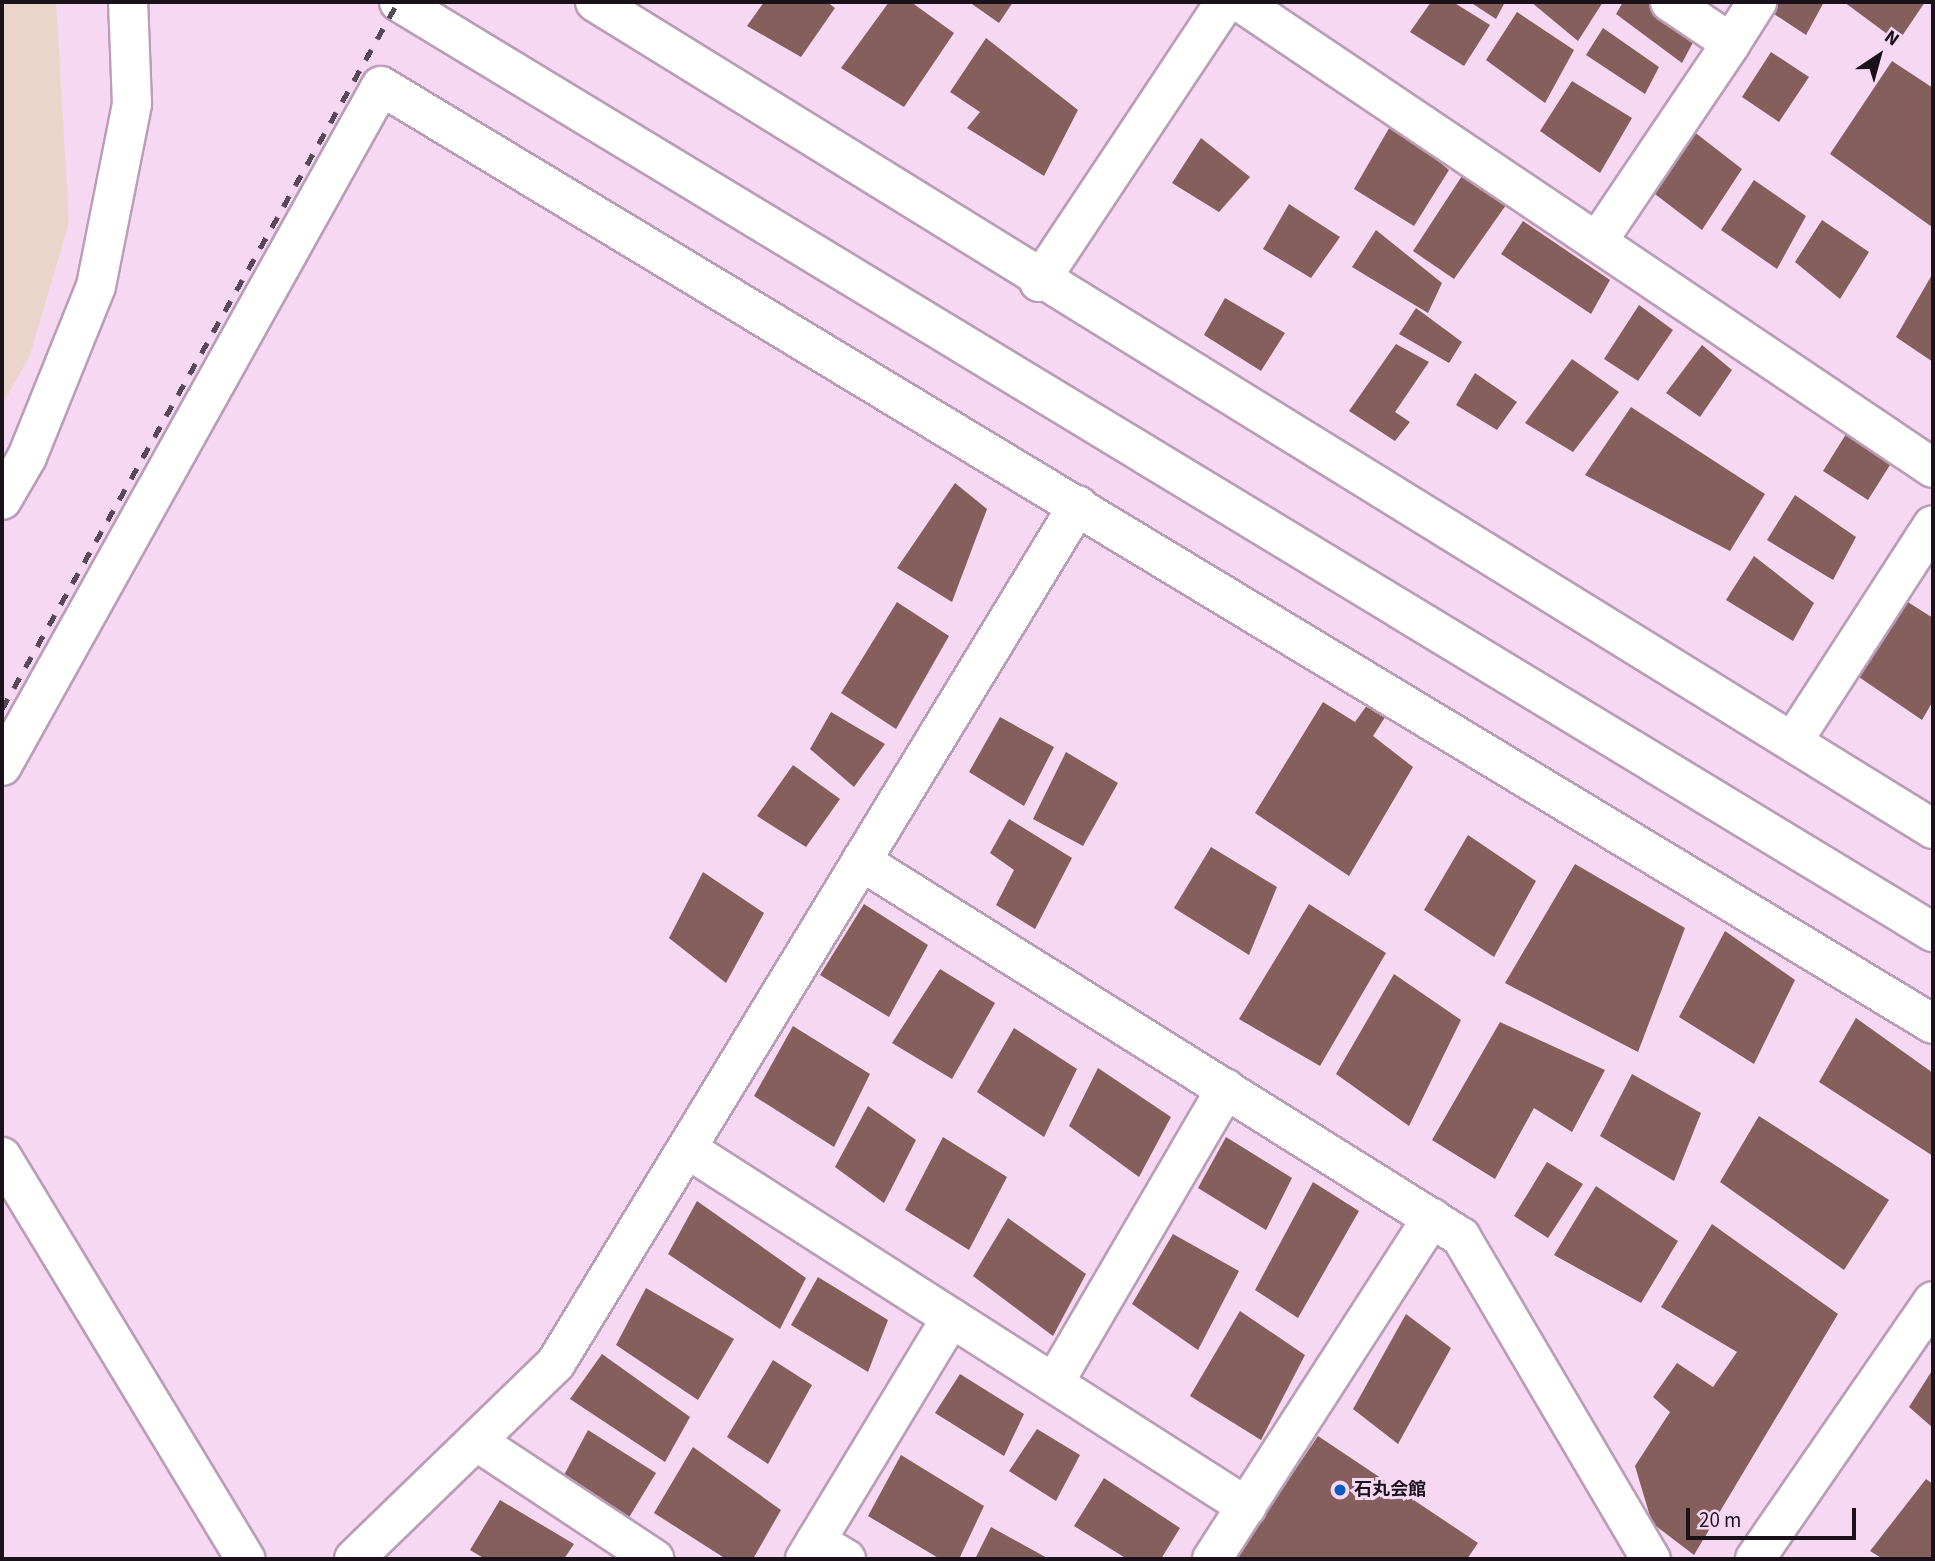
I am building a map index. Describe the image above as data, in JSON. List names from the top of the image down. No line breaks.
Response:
{"places":["石丸会館"],"scale_bar":"20 m","north":"top right"}
